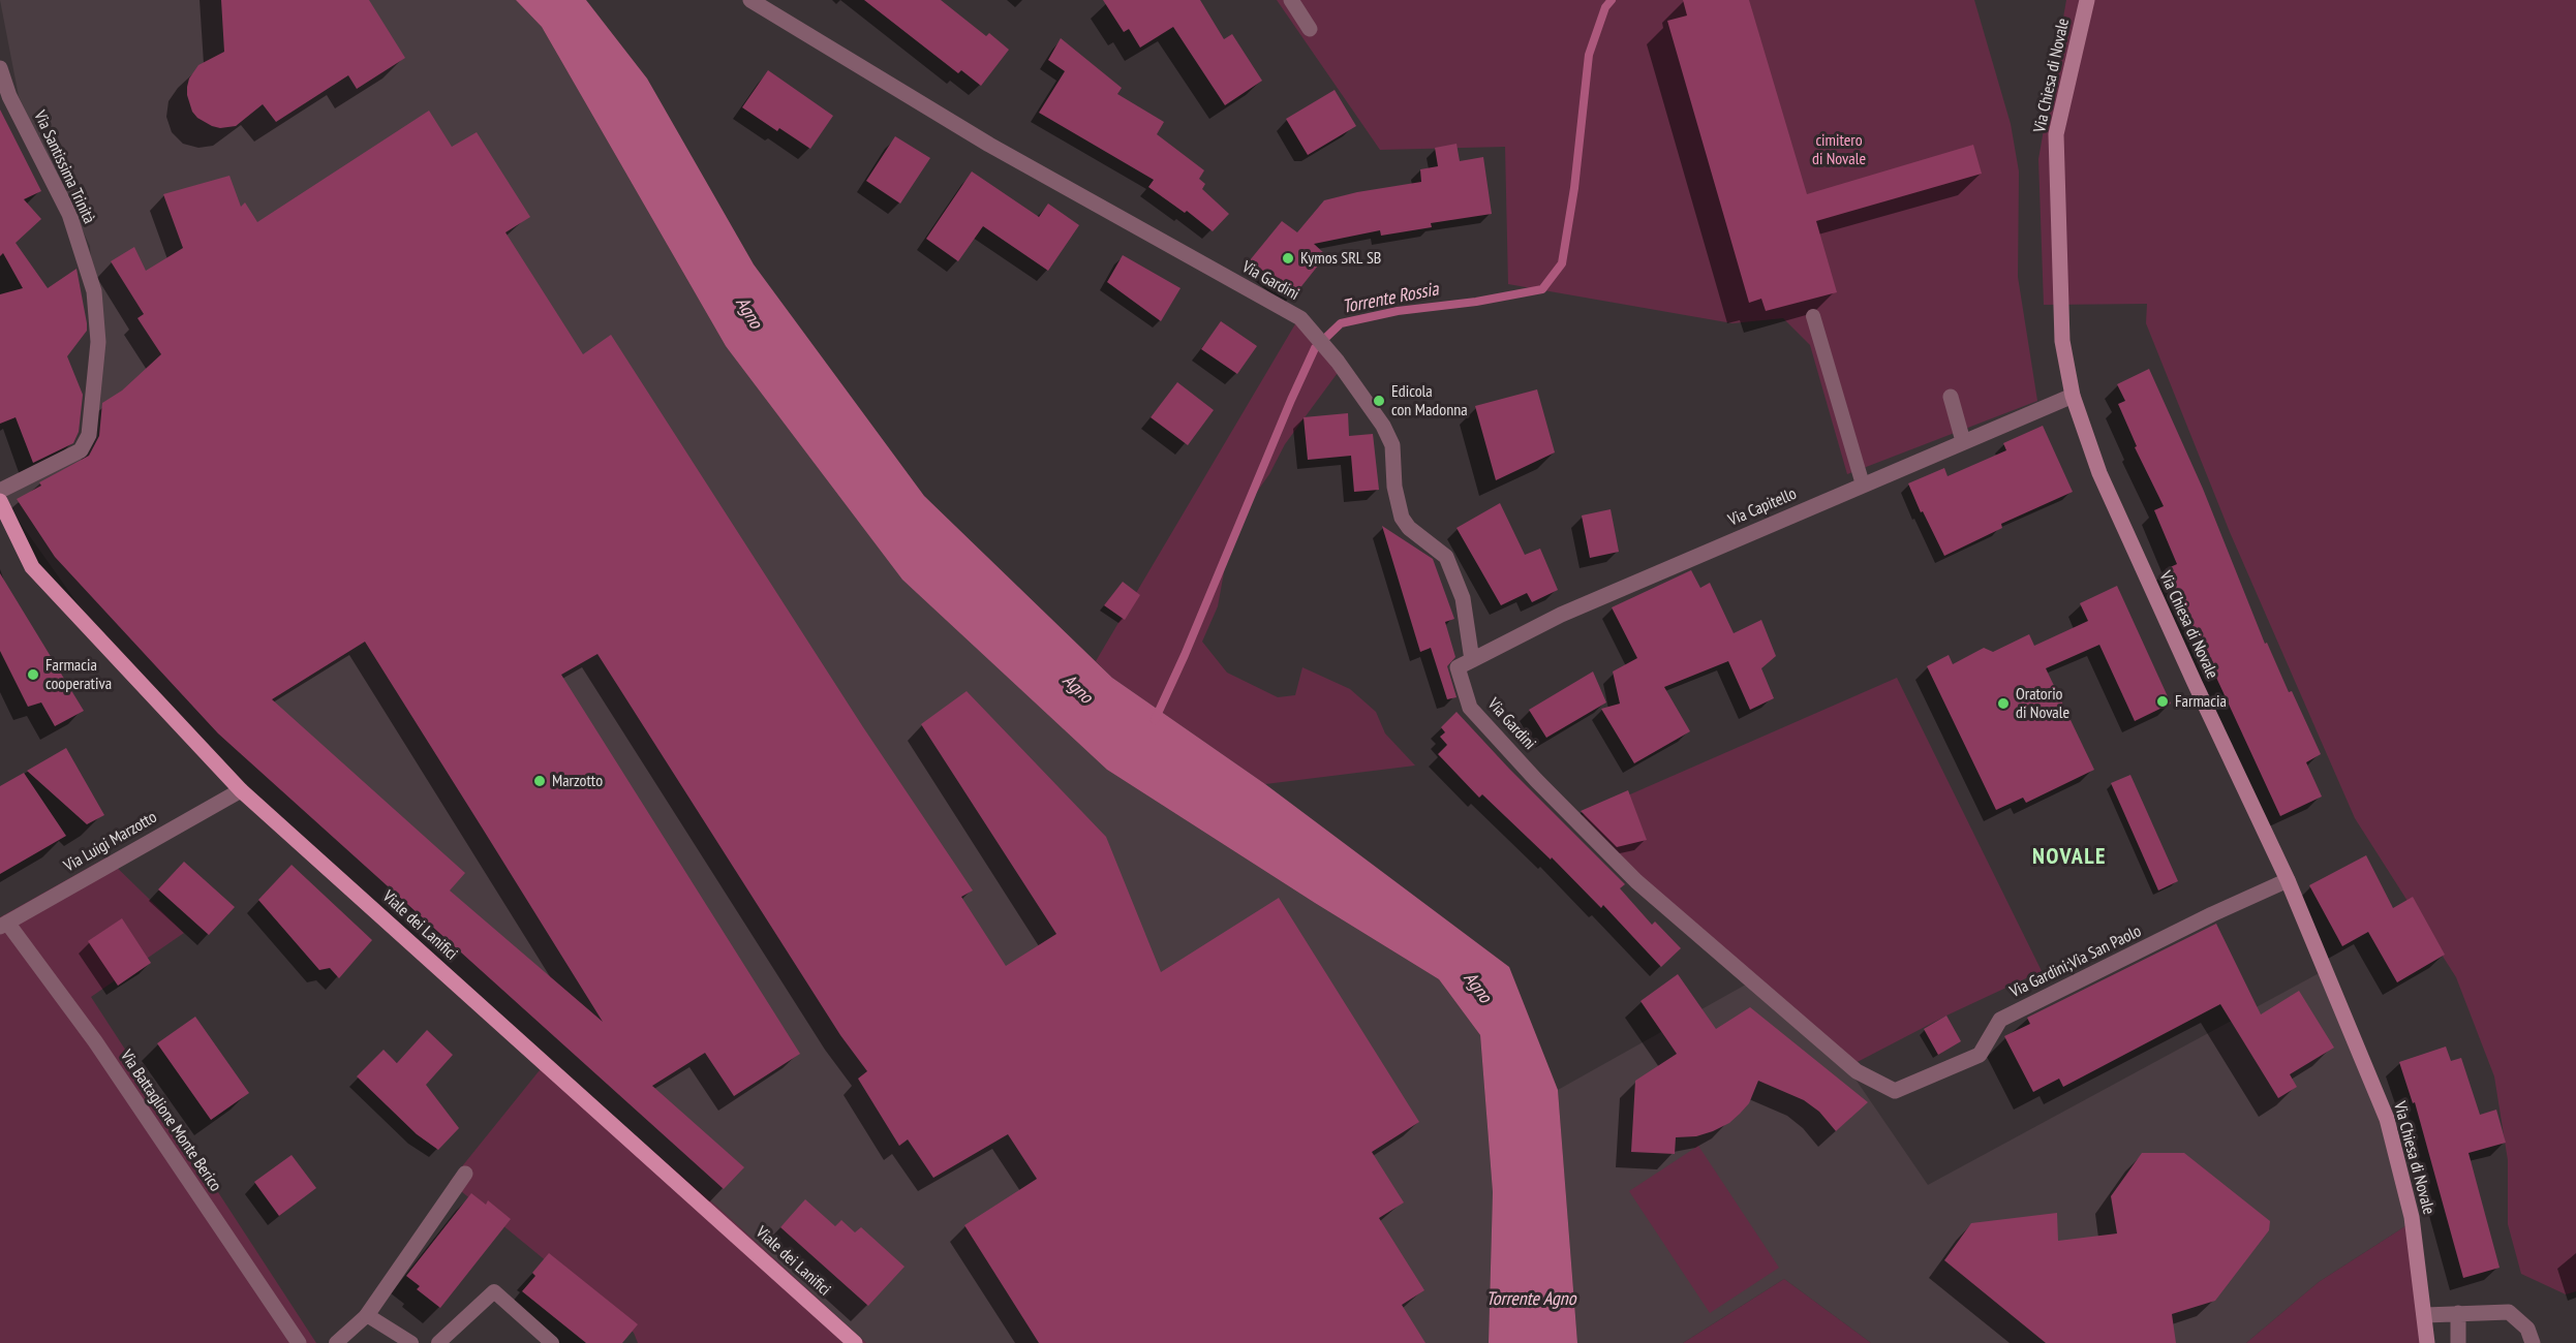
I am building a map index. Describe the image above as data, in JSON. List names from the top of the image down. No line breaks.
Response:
{"streets":{"main road":["Via Chiesa di Novale","Viale dei Lanifici"],"street":["Via Santissima Trinità","Via Gardini","Via Capitello","Via Luigi Marzotto","Via Gardini;Via San Paolo","Via Battaglione Monte Berico"]},"crossings":[["Via Chiesa di Novale","Via Capitello"],["Via Chiesa di Novale","Via Gardini;Via San Paolo"],["Via Gardini","Via Capitello"],["Via Gardini","Via Gardini;Via San Paolo"],["Via Luigi Marzotto","Viale dei Lanifici"],["Via Luigi Marzotto","Via Battaglione Monte Berico"]],"districts":["NOVALE"],"water":["Torrente Rossia","Agno","Torrente Agno"],"parks":["cimitero di Novale"],"places":["Kymos SRL SB","Edicola con Madonna","Farmacia cooperativa","Farmacia","Oratorio di Novale","Marzotto"]}
